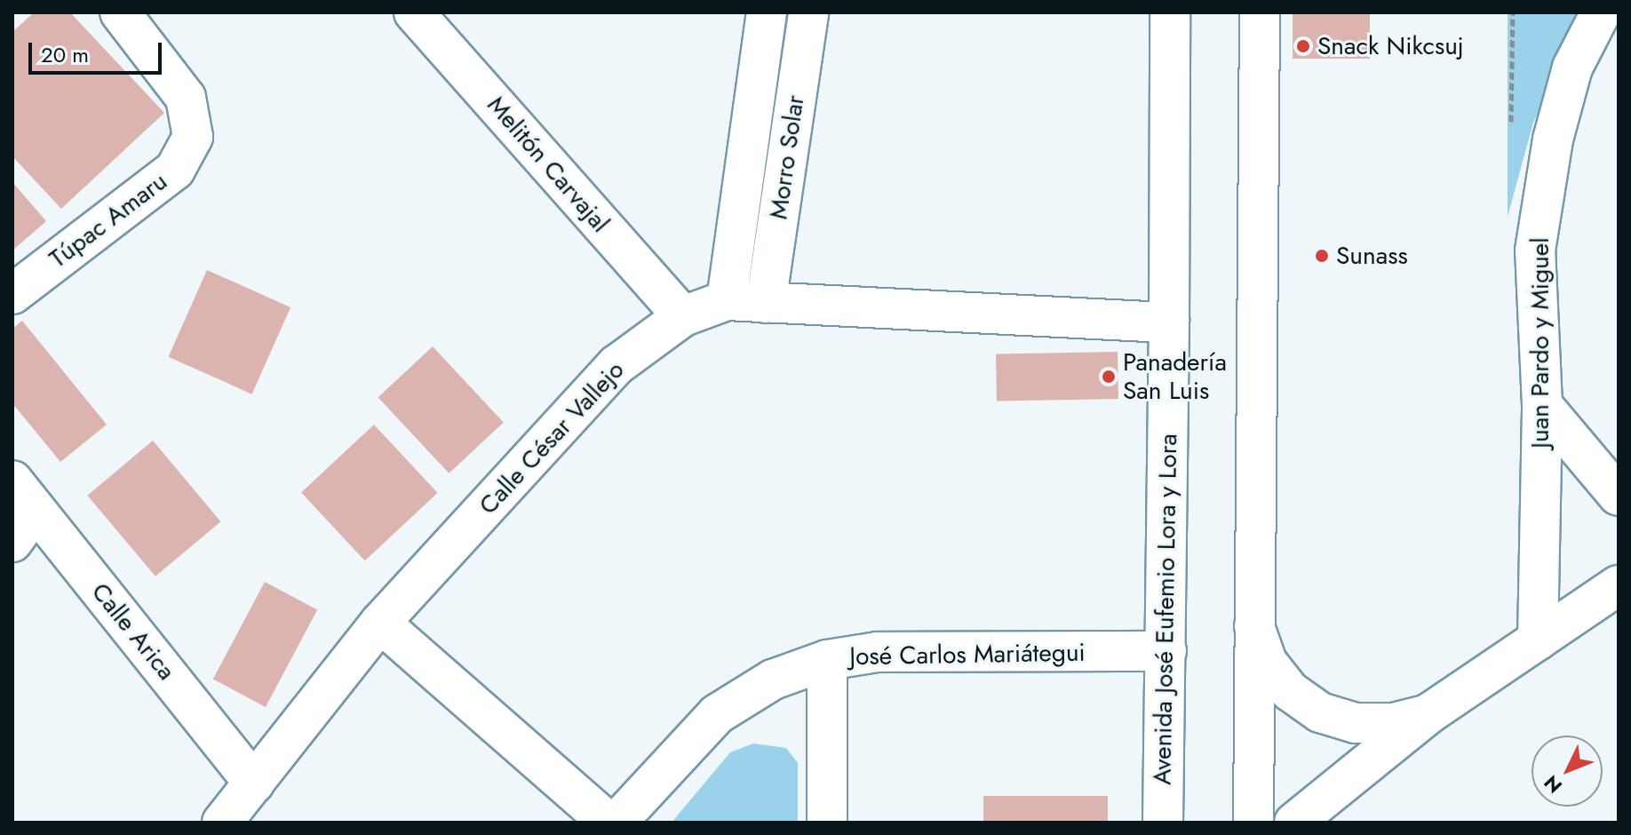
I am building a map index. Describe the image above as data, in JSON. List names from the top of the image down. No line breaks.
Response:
{"streets":{"street":["Morro Solar","Melitón Carvajal","Túpac Amaru","Juan Pardo y Miguel","Calle César Vallejo","Avenida José Eufemio Lora y Lora","Calle Arica","José Carlos Mariátegui"]},"crossings":[["Morro Solar","Calle César Vallejo"],["Melitón Carvajal","Calle César Vallejo"],["Calle César Vallejo","Avenida José Eufemio Lora y Lora"],["Calle César Vallejo","Calle Arica"],["Avenida José Eufemio Lora y Lora","José Carlos Mariátegui"]],"places":["Snack Nikcsuj","Sunass","Panadería San Luis"],"scale_bar":"20 m","north":"bottom left"}
